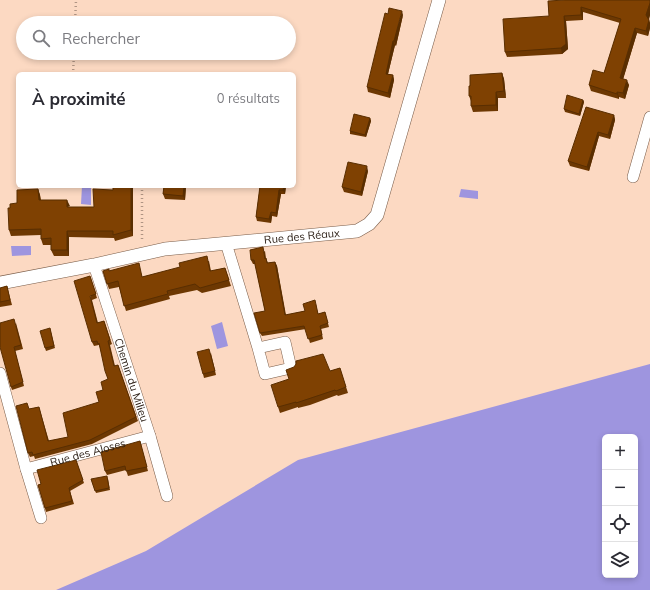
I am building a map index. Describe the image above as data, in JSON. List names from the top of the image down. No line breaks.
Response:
{"streets":{"street":["Rue des Réaux","Chemin du Milieu","Rue des Aloses"]},"crossings":[["Rue des Réaux","Chemin du Milieu"],["Chemin du Milieu","Rue des Aloses"]],"page":{"search":"Rechercher","heading":["À proximité","0 résultats"],"map_buttons":["+","−"]}}
